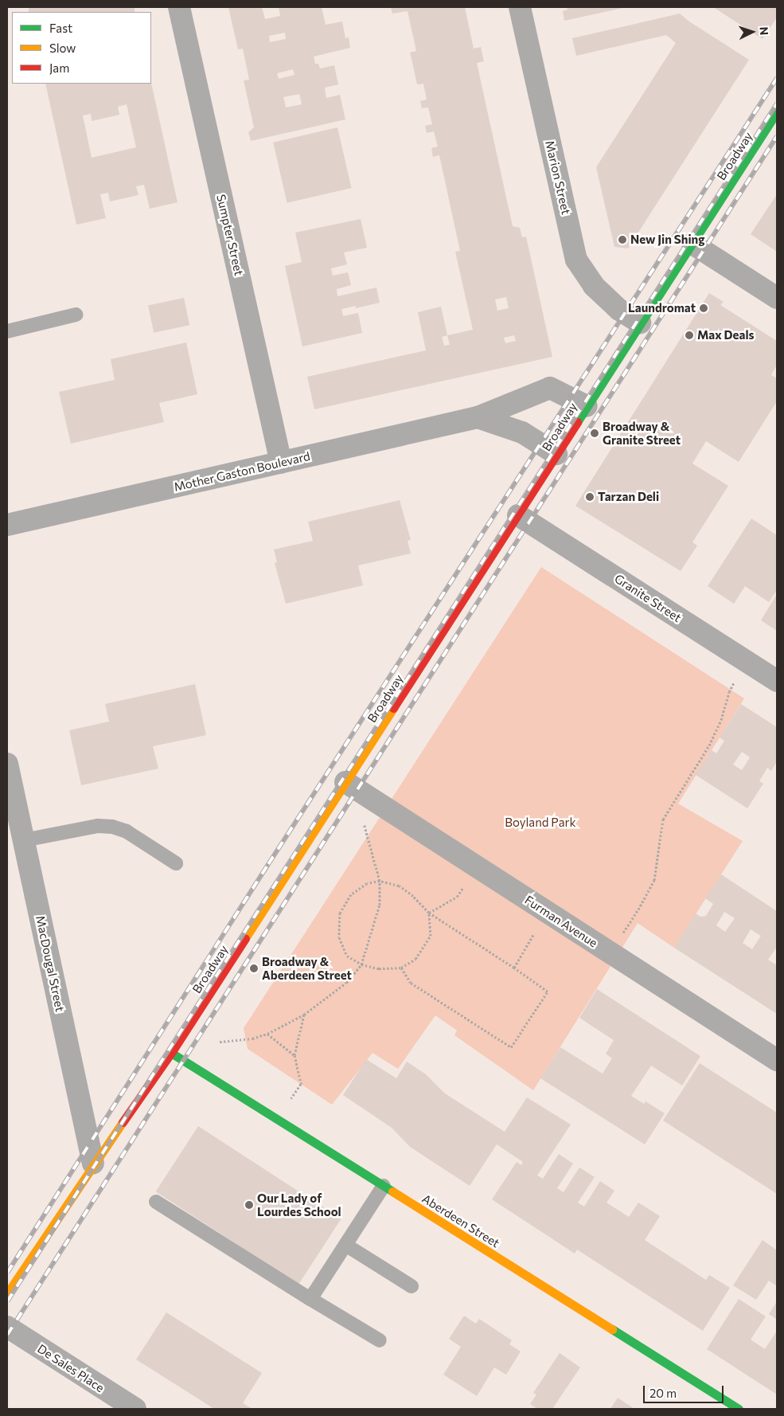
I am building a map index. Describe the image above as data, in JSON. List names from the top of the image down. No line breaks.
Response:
{"streets":{"main road":["Broadway","Aberdeen Street"],"street":["Marion Street","Sumpter Street","Mother Gaston Boulevard","Granite Street","Furman Avenue","MacDougal Street","De Sales Place"]},"crossings":[["Broadway","Marion Street"],["Broadway","Mother Gaston Boulevard"],["Broadway","Granite Street"],["Broadway","Furman Avenue"],["Broadway","MacDougal Street"],["Broadway","Aberdeen Street"],["Sumpter Street","Mother Gaston Boulevard"]],"parks":["Boyland Park"],"places":["New Jin Shing","Laundromat","Max Deals","Broadway & Granite Street","Tarzan Deli","Broadway & Aberdeen Street","Our Lady of Lourdes School"],"legend":["Fast","Slow","Jam"],"scale_bar":"20 m","north":"right"}
